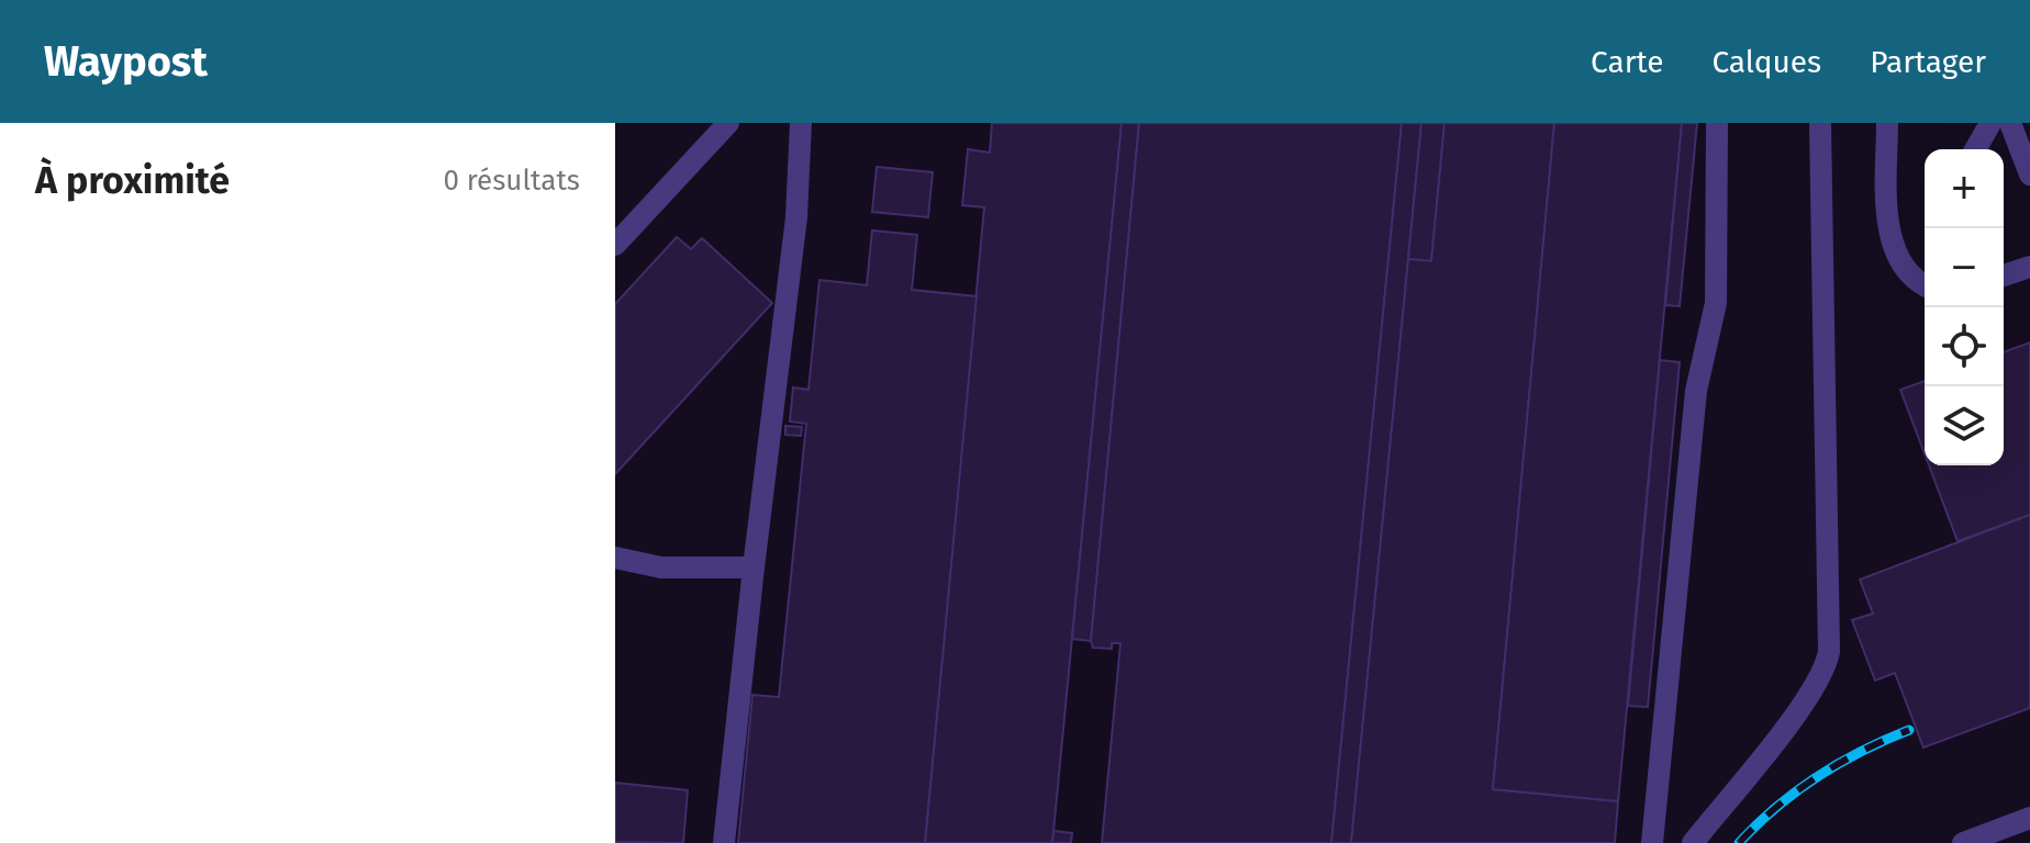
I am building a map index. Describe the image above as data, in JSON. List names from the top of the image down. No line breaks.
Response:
{"page":{"header":"Waypost","nav":["Carte","Calques","Partager"],"heading":["À proximité","0 résultats"],"map_buttons":["+","−"]}}
